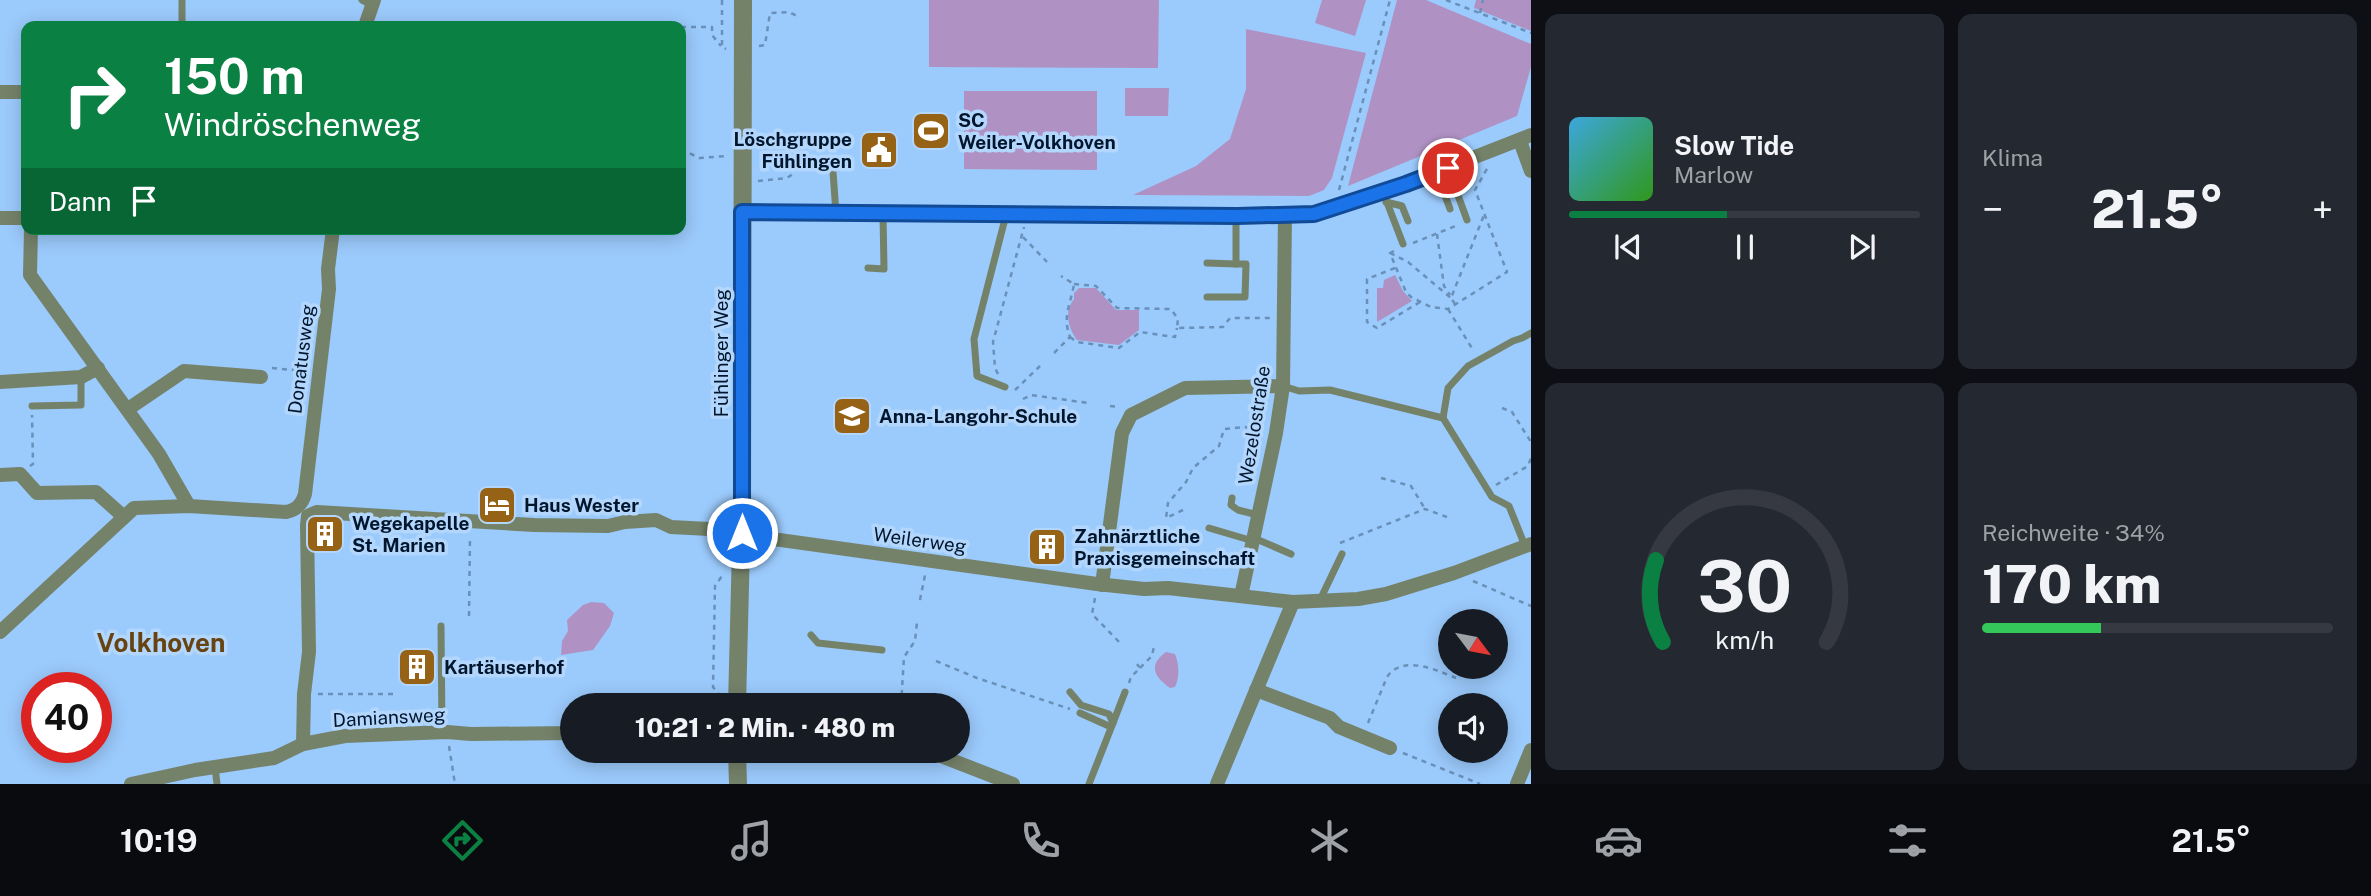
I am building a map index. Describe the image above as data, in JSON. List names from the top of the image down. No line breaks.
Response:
{"streets":{"street":["Fühlinger Weg","Donatusweg","Wezelostraße","Weilerweg","Damiansweg"]},"crossings":[["Fühlinger Weg","Weilerweg"],["Wezelostraße","Weilerweg"]],"districts":["Volkhoven"],"places":{"sports":["SC Weiler-Volkhoven"],"public building":["Löschgruppe Fühlingen"],"school or university":["Anna-Langohr-Schule"],"hotel":["Haus Wester"],"building":["Wegekapelle St. Marien","Zahnärztliche Praxisgemeinschaft","Kartäuserhof"]},"north":"bottom right","page":{"tile":["Klima",["Reichweite · 34%","170 km"]],"turn":["150 m","Windröschenweg"],"song":["Slow Tide","Marlow"],"then":"Dann","heat":["−","21.5°","+"],"limit":"40","trip":"10:21 · 2 Min. · 480 m","tabs":["10:19","21.5°"],"gauge":["30","km/h"]}}
